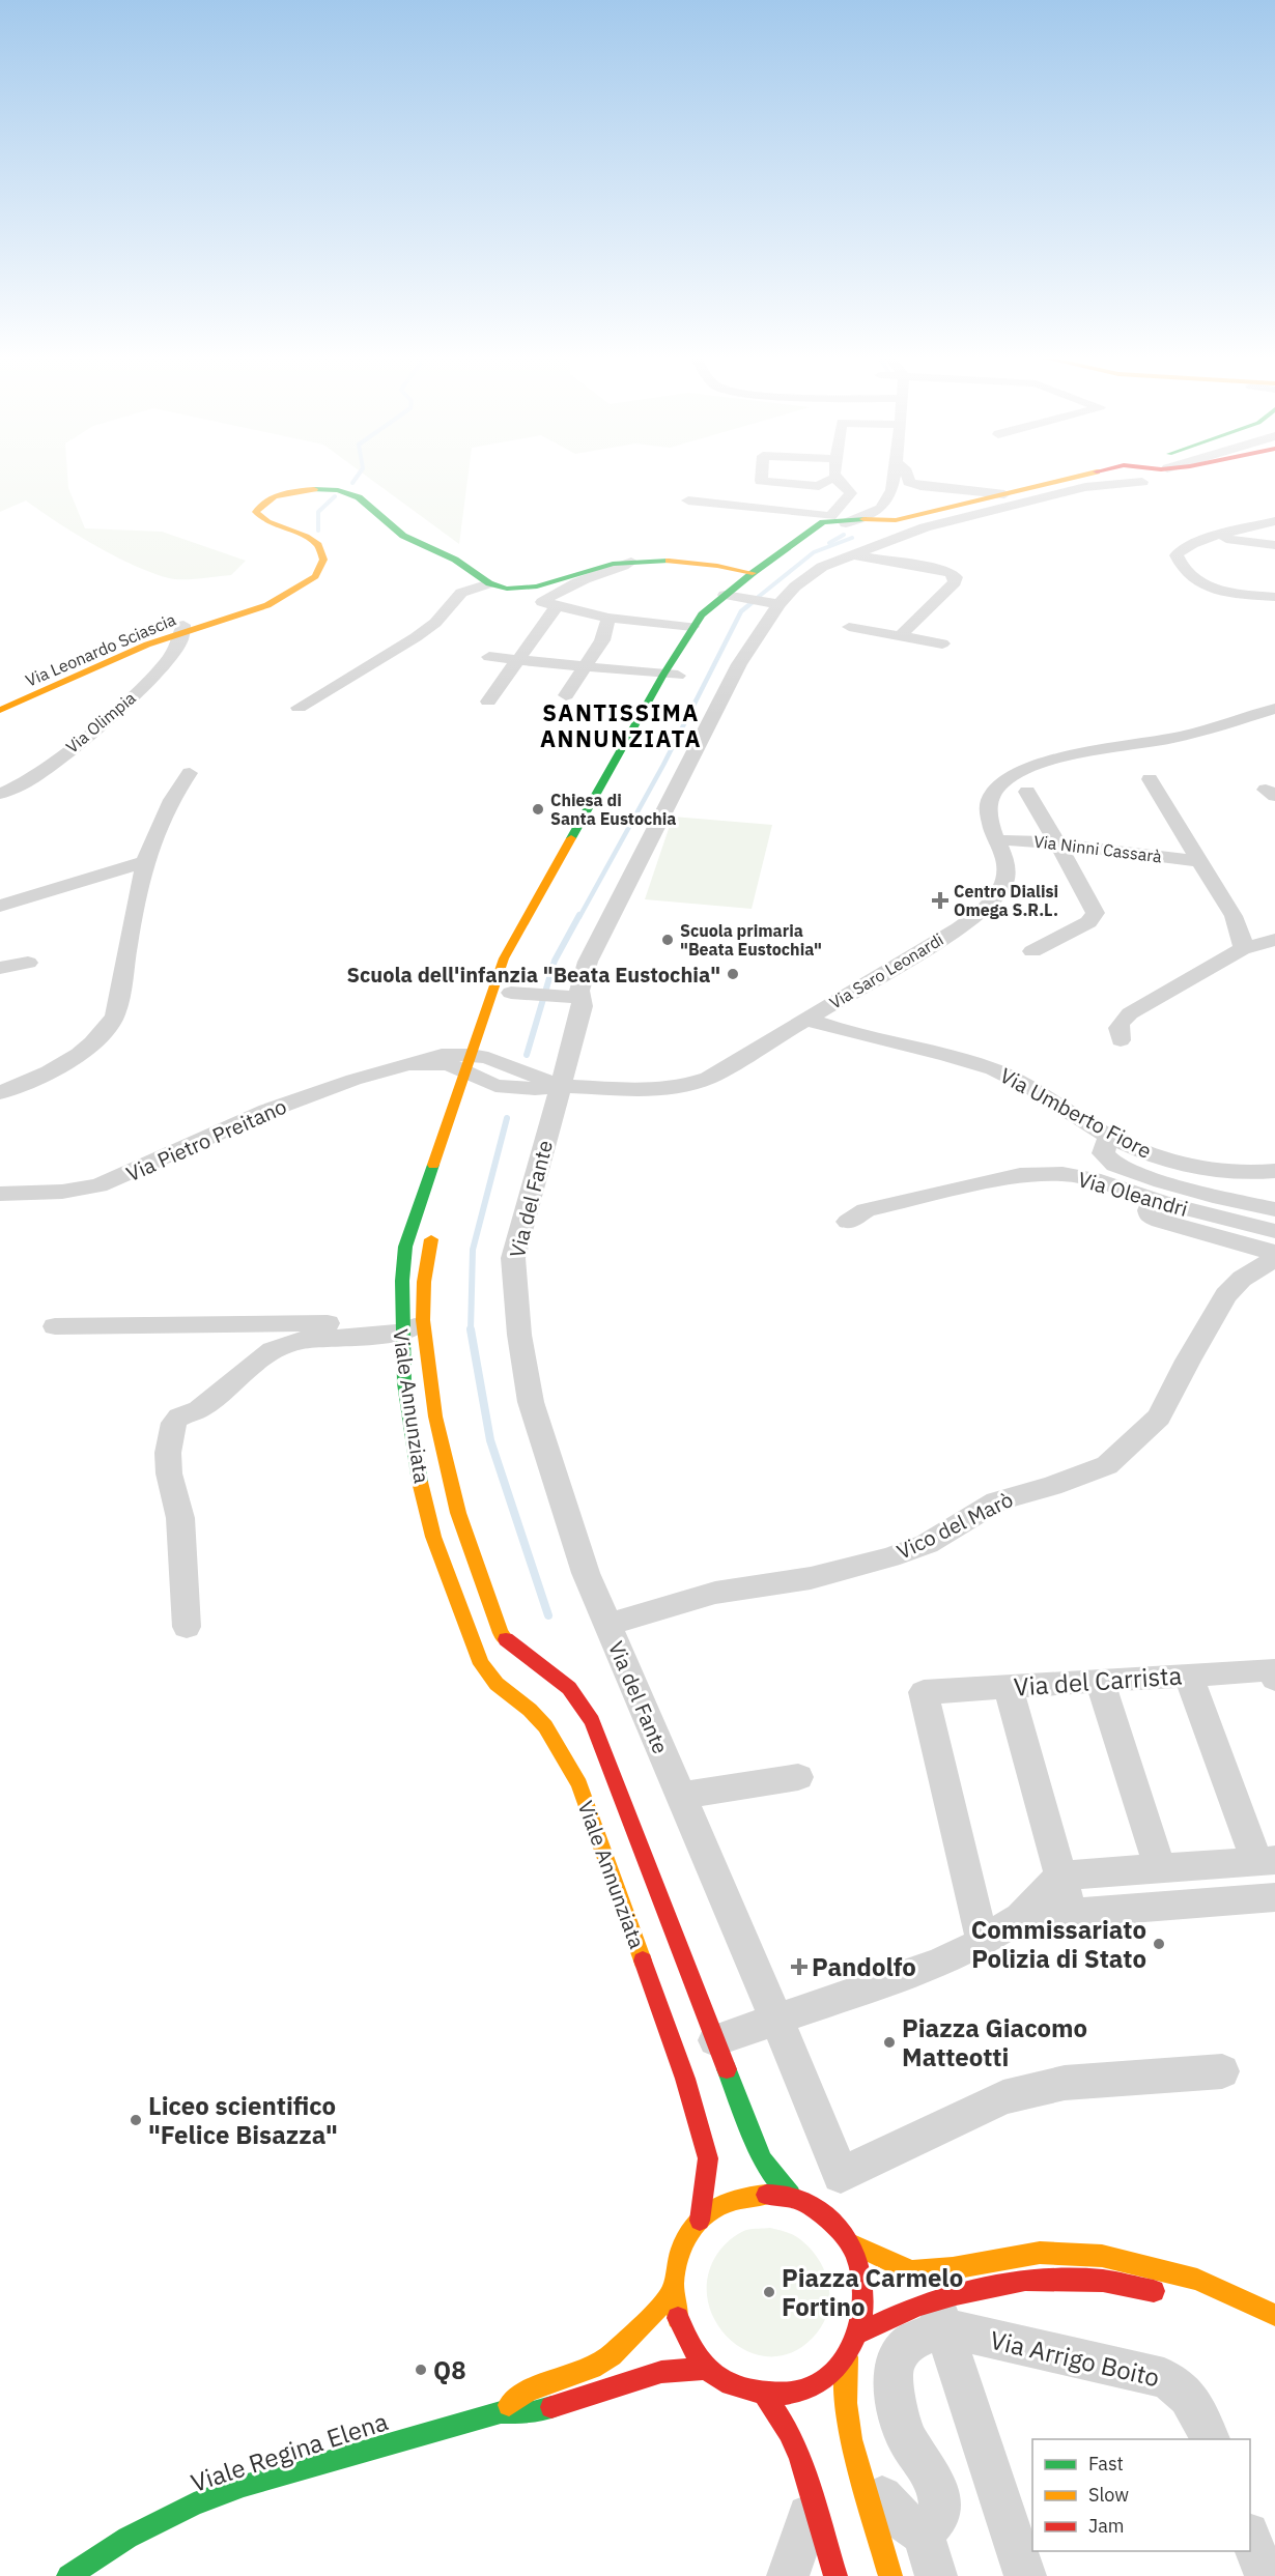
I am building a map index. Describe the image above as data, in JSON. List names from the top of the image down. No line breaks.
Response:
{"streets":{"main road":["Via Leonardo Sciascia","Viale Annunziata","Viale Regina Elena"],"street":["Via Olimpia","Via Ninni Cassarà","Via Saro Leonardi","Via Umberto Fiore","Via Pietro Preitano","Via Oleandri","Via del Fante","Vico del Marò","Via del Carrista","Via Arrigo Boito"]},"crossings":[["Via Leonardo Sciascia","Via Olimpia"],["Via Ninni Cassarà","Via Saro Leonardi"],["Via Saro Leonardi","Via Umberto Fiore"],["Via Saro Leonardi","Via Pietro Preitano"],["Via Saro Leonardi","Via del Fante"],["Via Saro Leonardi","Viale Annunziata"],["Via Umberto Fiore","Via Oleandri"],["Via Pietro Preitano","Viale Annunziata"],["Via del Fante","Vico del Marò"]],"districts":["SANTISSIMA ANNUNZIATA"],"places":{"other":["Chiesa di Santa Eustochia","Scuola primaria \"Beata Eustochia\"","Scuola dell'infanzia \"Beata Eustochia\"","Commissariato Polizia di Stato","Piazza Giacomo Matteotti","Liceo scientifico \"Felice Bisazza\"","Piazza Carmelo Fortino","Q8"],"health":["Centro Dialisi Omega S.R.L.","Pandolfo"]},"legend":["Fast","Slow","Jam"]}
